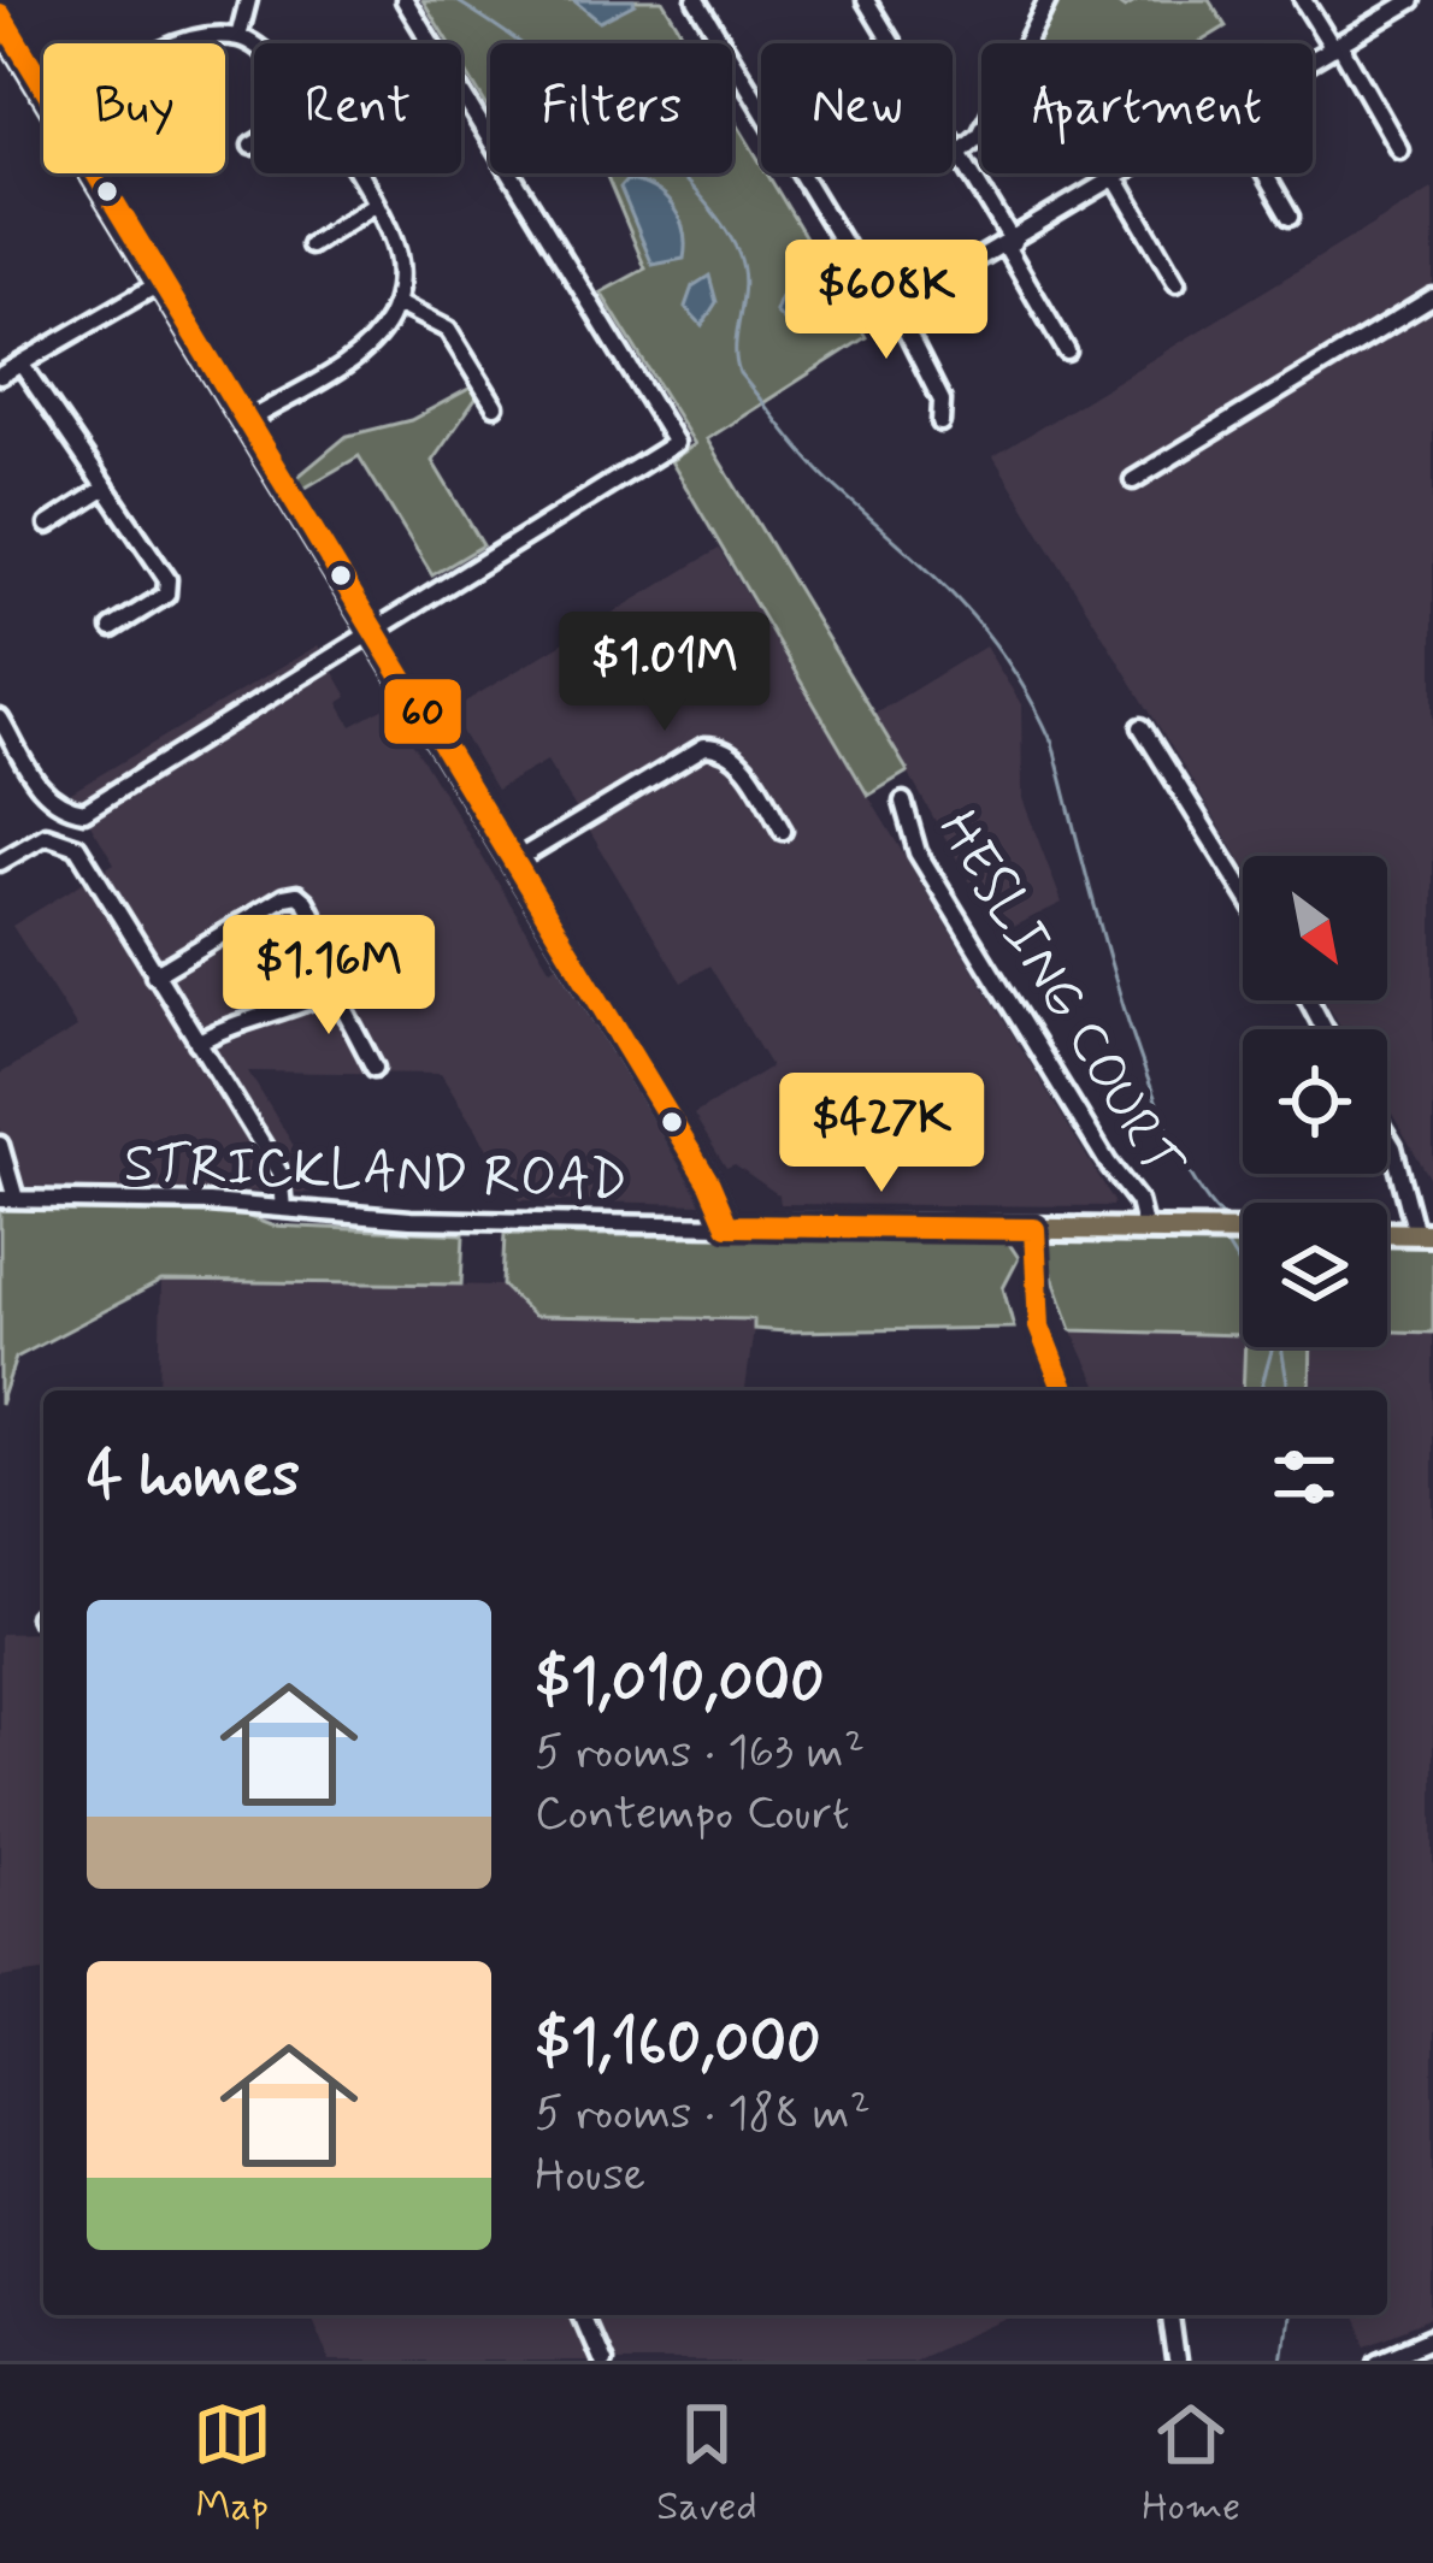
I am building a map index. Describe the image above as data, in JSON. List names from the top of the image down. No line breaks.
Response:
{"streets":{"main road":["STRICKLAND ROAD"],"street":["HESLING COURT"]},"crossings":[["HESLING COURT","STRICKLAND ROAD"]],"lines":["transit line 60"],"north":"bottom right","page":{"chip":["Buy","Rent","Filters","New","Apartment"],"price":["$608K","$1.01M","$1.16M","$427K"],"heading":"4 homes","list":[{"name":"$1,010,000","note":"5 rooms · 163 m² · Contempo Court"},{"name":"$1,160,000","note":"5 rooms · 188 m² · House"}],"tabs":["Map","Saved","Home"]}}
